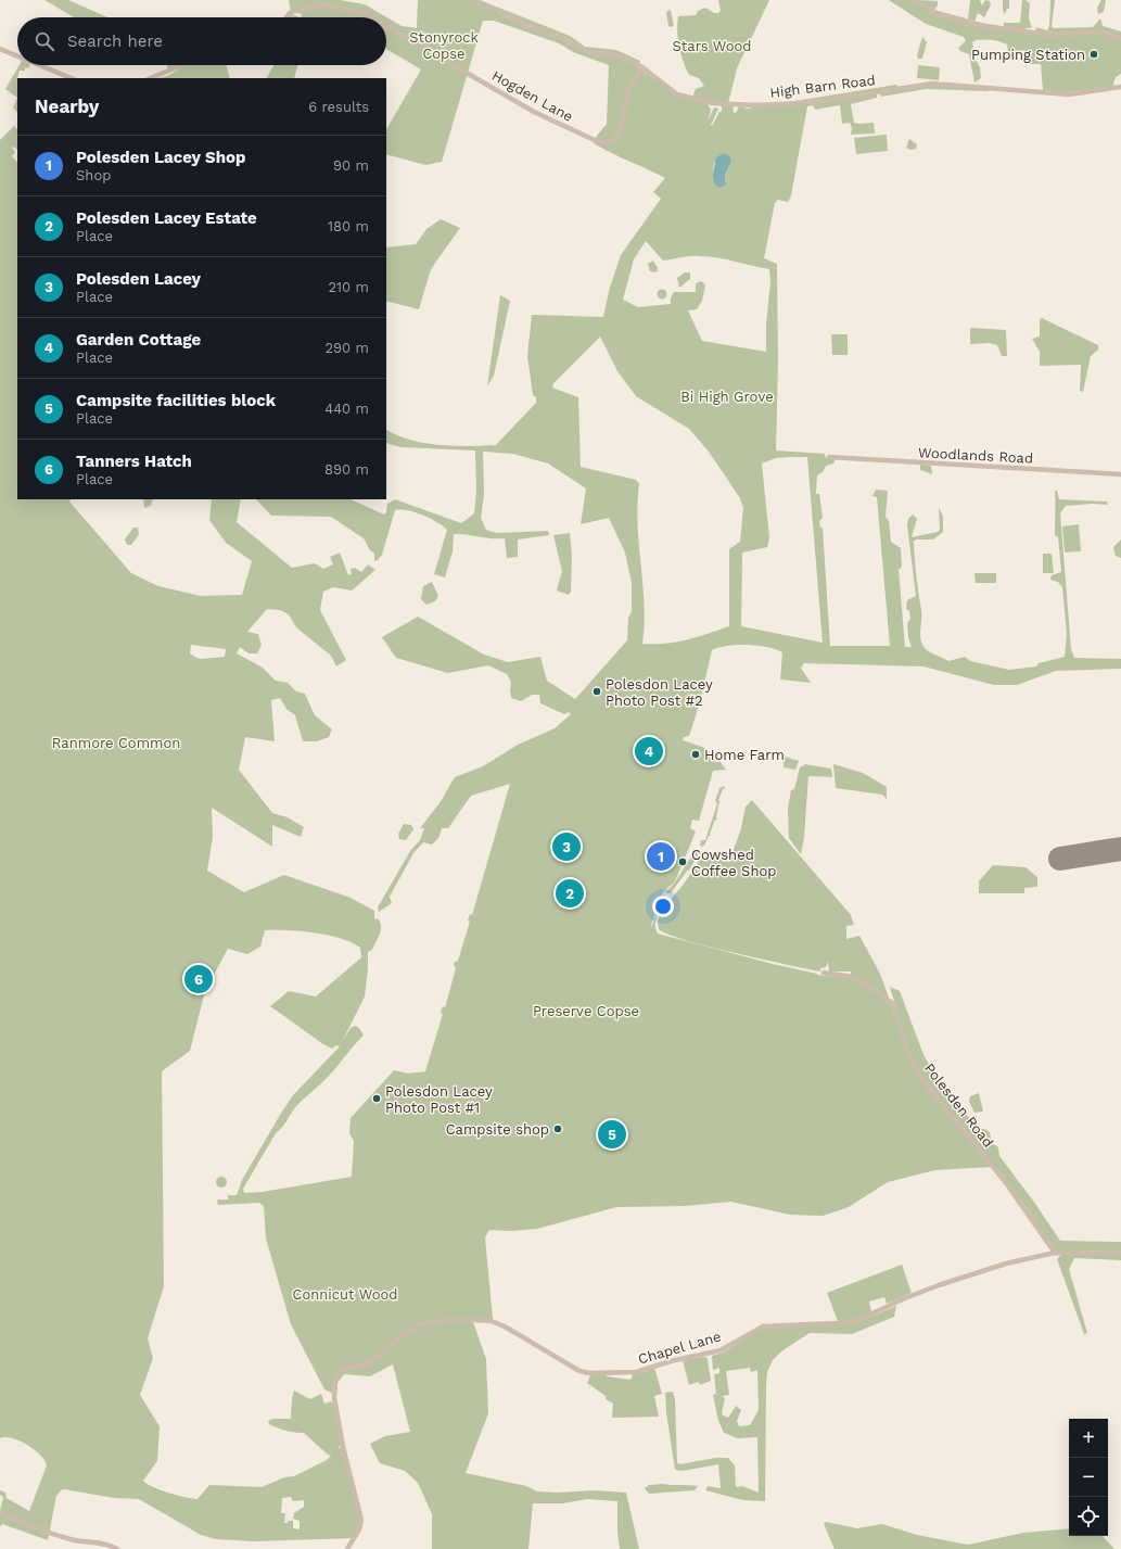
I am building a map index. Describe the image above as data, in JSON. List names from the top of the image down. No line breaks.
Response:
{"streets":{"street":["High Barn Road","Hogden Lane","Woodlands Road","Polesden Road","Chapel Lane"]},"crossings":[["High Barn Road","Hogden Lane"],["Polesden Road","Chapel Lane"]],"parks":["Stonyrock Copse","Stars Wood","Bi High Grove","Ranmore Common","Preserve Copse","Connicut Wood"],"places":["Pumping Station","Polesdon Lacey Photo Post #2","Home Farm","Cowshed Coffee Shop","Polesdon Lacey Photo Post #1","Campsite shop"],"page":{"search":"Search here","heading":["Nearby","6 results"],"list":[{"mark":"1","name":"Polesden Lacey Shop","note":"Shop","value":"90 m"},{"mark":"2","name":"Polesden Lacey Estate","note":"Place","value":"180 m"},{"mark":"3","name":"Polesden Lacey","note":"Place","value":"210 m"},{"mark":"4","name":"Garden Cottage","note":"Place","value":"290 m"},{"mark":"5","name":"Campsite facilities block","note":"Place","value":"440 m"},{"mark":"6","name":"Tanners Hatch","note":"Place","value":"890 m"}],"pins":["4","3","1","2","6","5"],"map_buttons":["+","−"]}}
